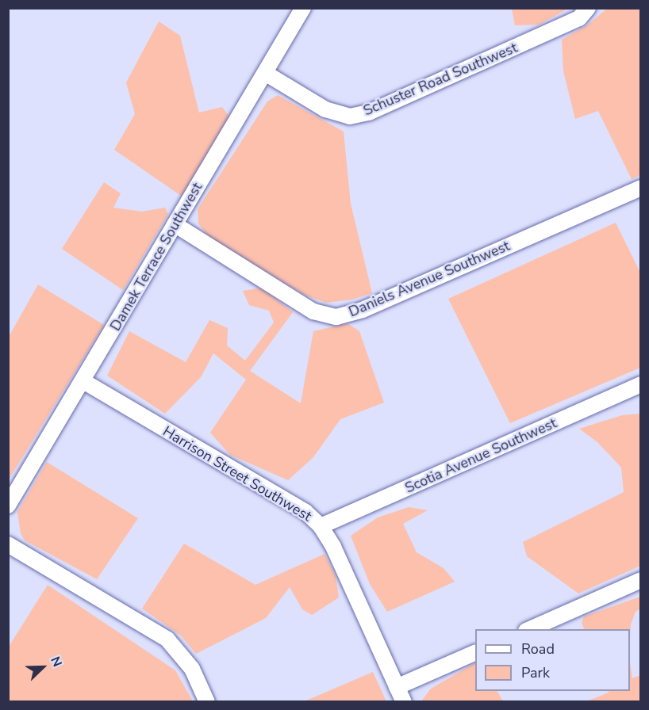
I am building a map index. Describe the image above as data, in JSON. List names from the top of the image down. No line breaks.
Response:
{"streets":{"street":["Schuster Road Southwest","Damek Terrace Southwest","Daniels Avenue Southwest","Scotia Avenue Southwest","Harrison Street Southwest"]},"crossings":[["Schuster Road Southwest","Damek Terrace Southwest"],["Damek Terrace Southwest","Daniels Avenue Southwest"],["Damek Terrace Southwest","Harrison Street Southwest"],["Scotia Avenue Southwest","Harrison Street Southwest"]],"legend":["Road","Park"],"north":"top right"}
